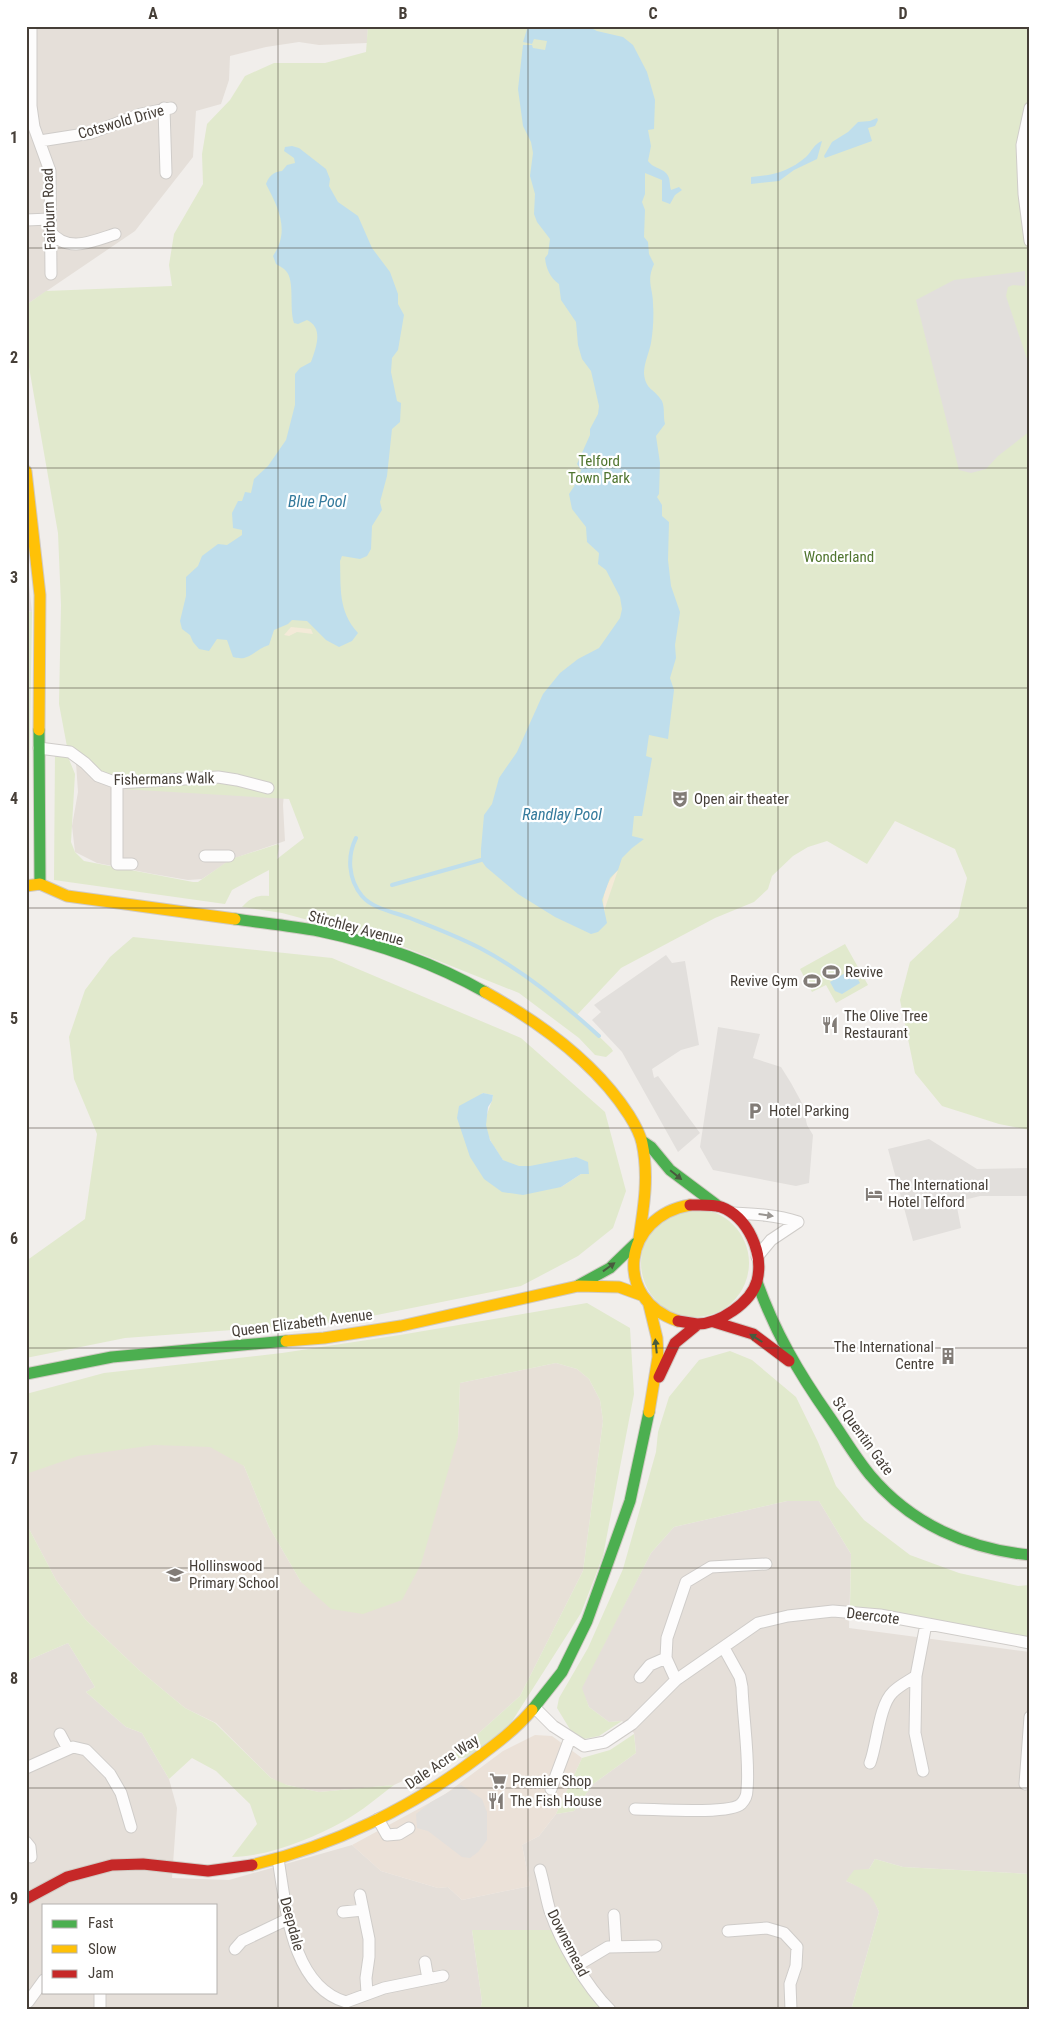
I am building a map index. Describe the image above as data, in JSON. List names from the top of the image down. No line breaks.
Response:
{"streets":{"street":["Cotswold Drive","Fairburn Road","Fishermans Walk","Stirchley Avenue","Queen Elizabeth Avenue","St Quentin Gate","Deercote","Dale Acre Way","Deepdale","Downemead"]},"crossings":[["Cotswold Drive","Fairburn Road"],["Queen Elizabeth Avenue","Dale Acre Way"],["Deercote","Dale Acre Way"],["Dale Acre Way","Deepdale"]],"water":["Blue Pool","Randlay Pool"],"parks":["Telford Town Park","Wonderland"],"places":{"theatre":["Open air theater"],"sports":["Revive","Revive Gym"],"restaurant":["The Olive Tree Restaurant","The Fish House"],"parking":["Hotel Parking"],"hotel":["The International Hotel Telford"],"building":["The International Centre"],"school or university":["Hollinswood Primary School"],"supermarket":["Premier Shop"]},"legend":["Fast","Slow","Jam"],"grid":{"columns":["A","B","C","D"],"rows":["1","2","3","4","5","6","7","8","9"]}}
